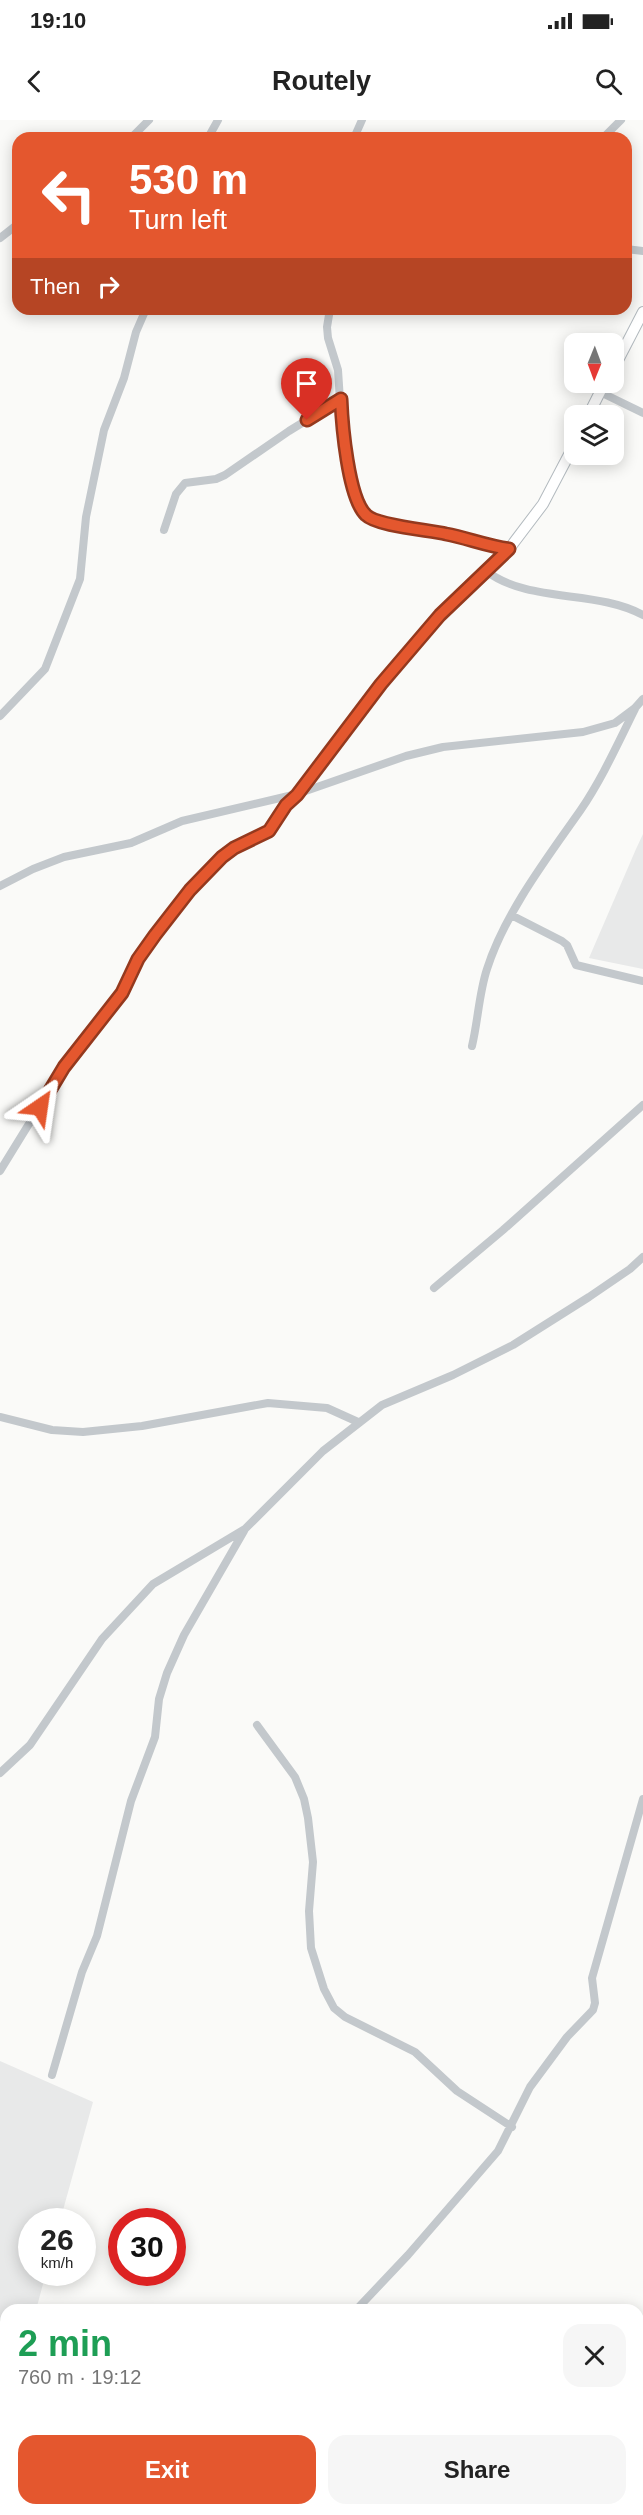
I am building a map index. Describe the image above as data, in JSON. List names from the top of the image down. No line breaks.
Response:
{"north":"bottom","page":{"status":"19:10","header":"Routely","turn":["530 m","Turn left"],"then":"Then","speed":"26 km/h","limit":"30","heading":["2 min","760 m · 19:12"],"buttons":["Exit","Share"]}}
